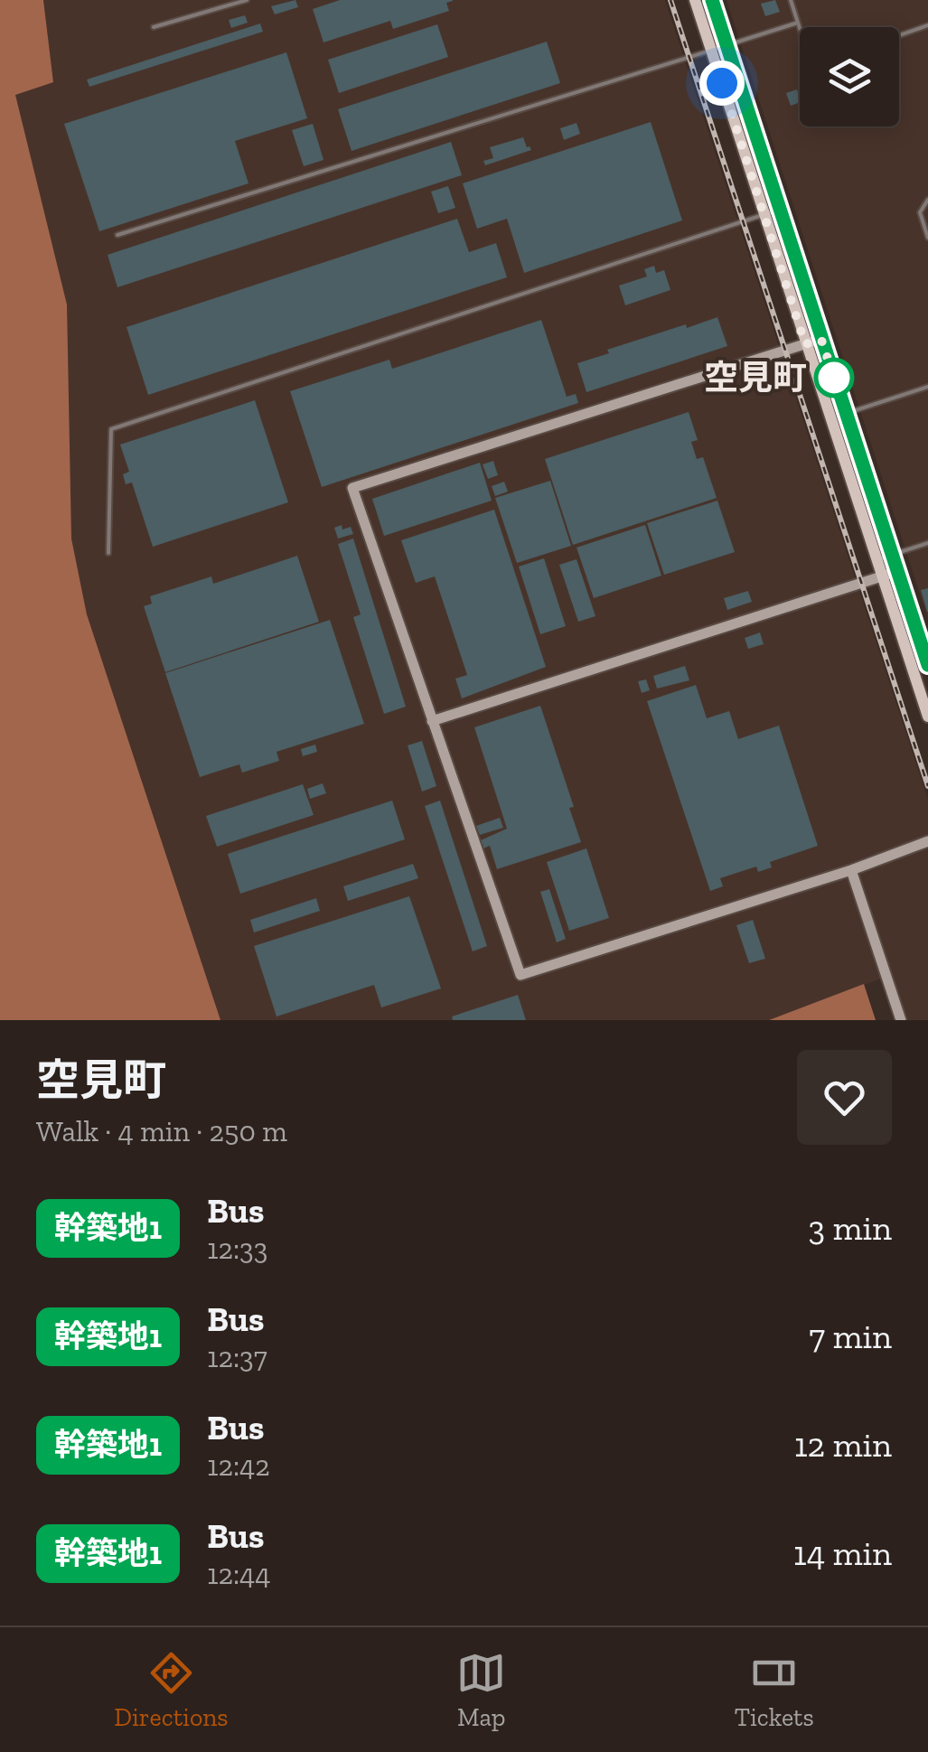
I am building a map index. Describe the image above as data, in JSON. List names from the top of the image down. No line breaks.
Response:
{"places":["空見町"],"lines":["bus line 幹築地1"],"page":{"heading":["空見町","Walk · 4 min · 250 m"],"list":[{"mark":"幹築地1","name":"Bus","note":"12:33","value":"3 min"},{"mark":"幹築地1","name":"Bus","note":"12:37","value":"7 min"},{"mark":"幹築地1","name":"Bus","note":"12:42","value":"12 min"},{"mark":"幹築地1","name":"Bus","note":"12:44","value":"14 min"}],"tabs":["Directions","Map","Tickets"]}}
